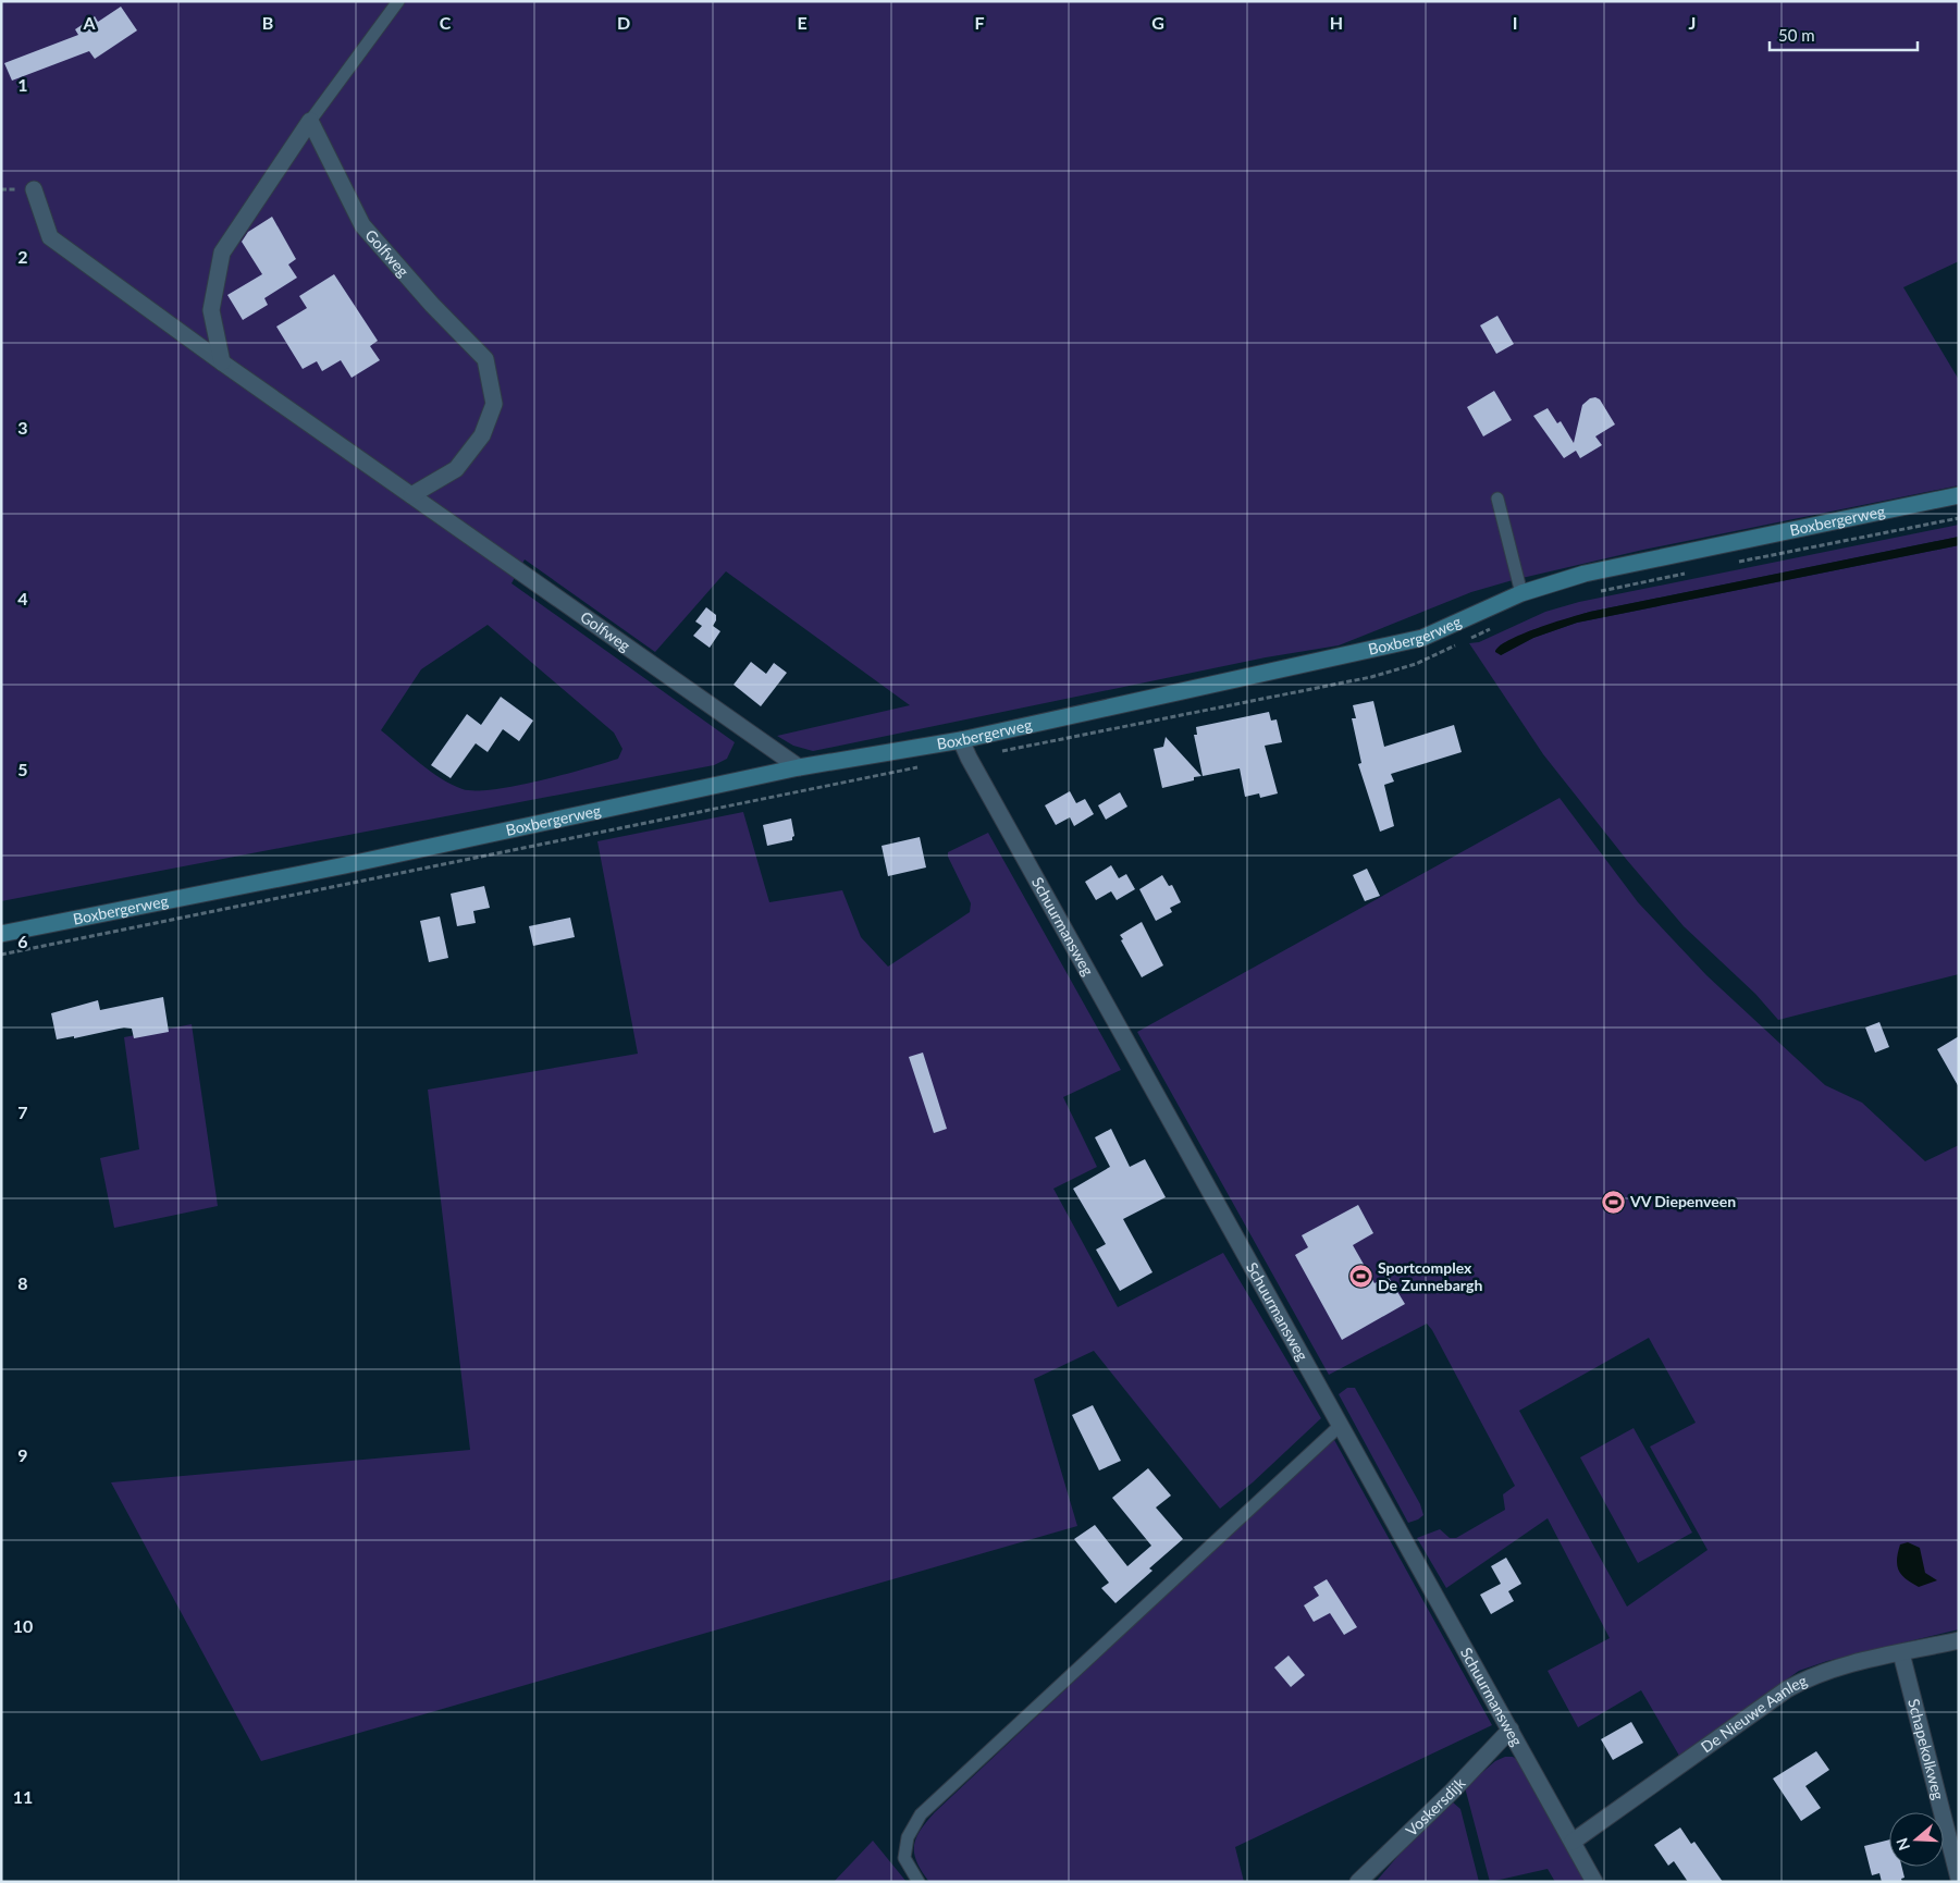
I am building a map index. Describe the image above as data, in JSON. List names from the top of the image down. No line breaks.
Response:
{"streets":{"street":["Golfweg","Boxbergerweg","Schuurmansweg","De Nieuwe Aanleg","Schapekolkweg","Voskersdijk"]},"crossings":[["Golfweg","Boxbergerweg"],["Boxbergerweg","Schuurmansweg"],["Schuurmansweg","De Nieuwe Aanleg"],["Schuurmansweg","Voskersdijk"],["De Nieuwe Aanleg","Schapekolkweg"]],"places":{"sports":["VV Diepenveen","Sportcomplex De Zunnebargh"]},"scale_bar":"50 m","north":"left","grid":{"columns":["A","B","C","D","E","F","G","H","I","J"],"rows":["1","2","3","4","5","6","7","8","9","10","11"]}}
